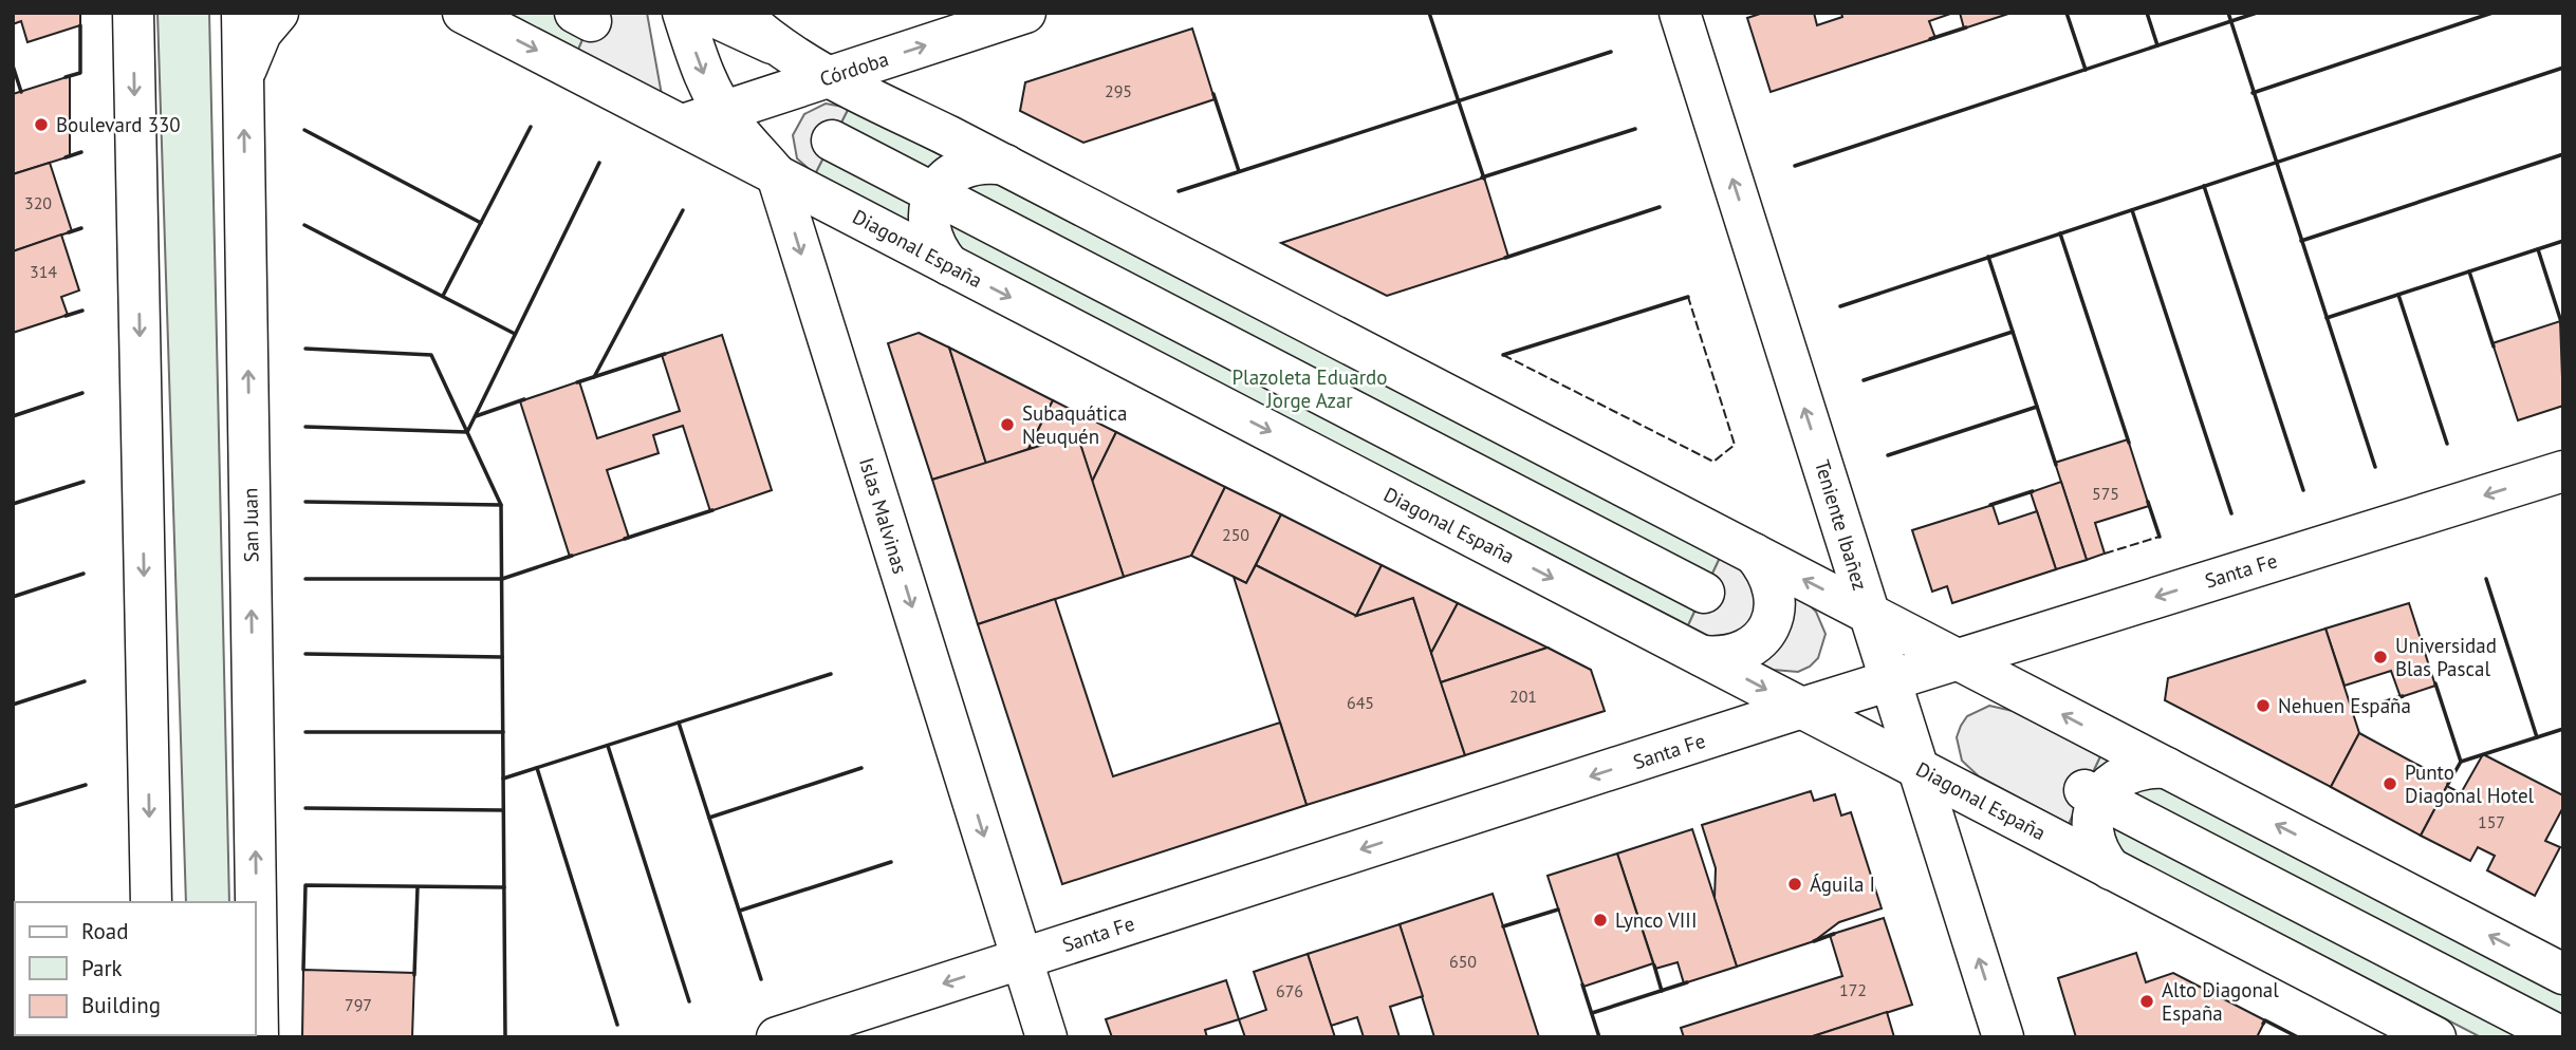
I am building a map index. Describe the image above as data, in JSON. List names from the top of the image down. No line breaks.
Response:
{"streets":{"street":["Córdoba","Diagonal España","Islas Malvinas","San Juan","Teniente Ibañez","Santa Fe"]},"crossings":[["Córdoba","Diagonal España"],["Córdoba","Islas Malvinas"],["Diagonal España","Islas Malvinas"],["Diagonal España","Teniente Ibañez"],["Diagonal España","Santa Fe"],["Islas Malvinas","Santa Fe"],["Teniente Ibañez","Santa Fe"]],"one_way":["Islas Malvinas","Teniente Ibañez","Santa Fe"],"parks":["Plazoleta Eduardo Jorge Azar"],"places":["Boulevard 330","Subaquática Neuquén","Universidad Blas Pascal","Nehuen España","Punto Diagonal Hotel","Águila I","Lynco VIII","Alto Diagonal España"],"house_numbers":["295","320","314","575","250","201","645","157","650","172","676","797"],"legend":["Road","Park","Building"]}
